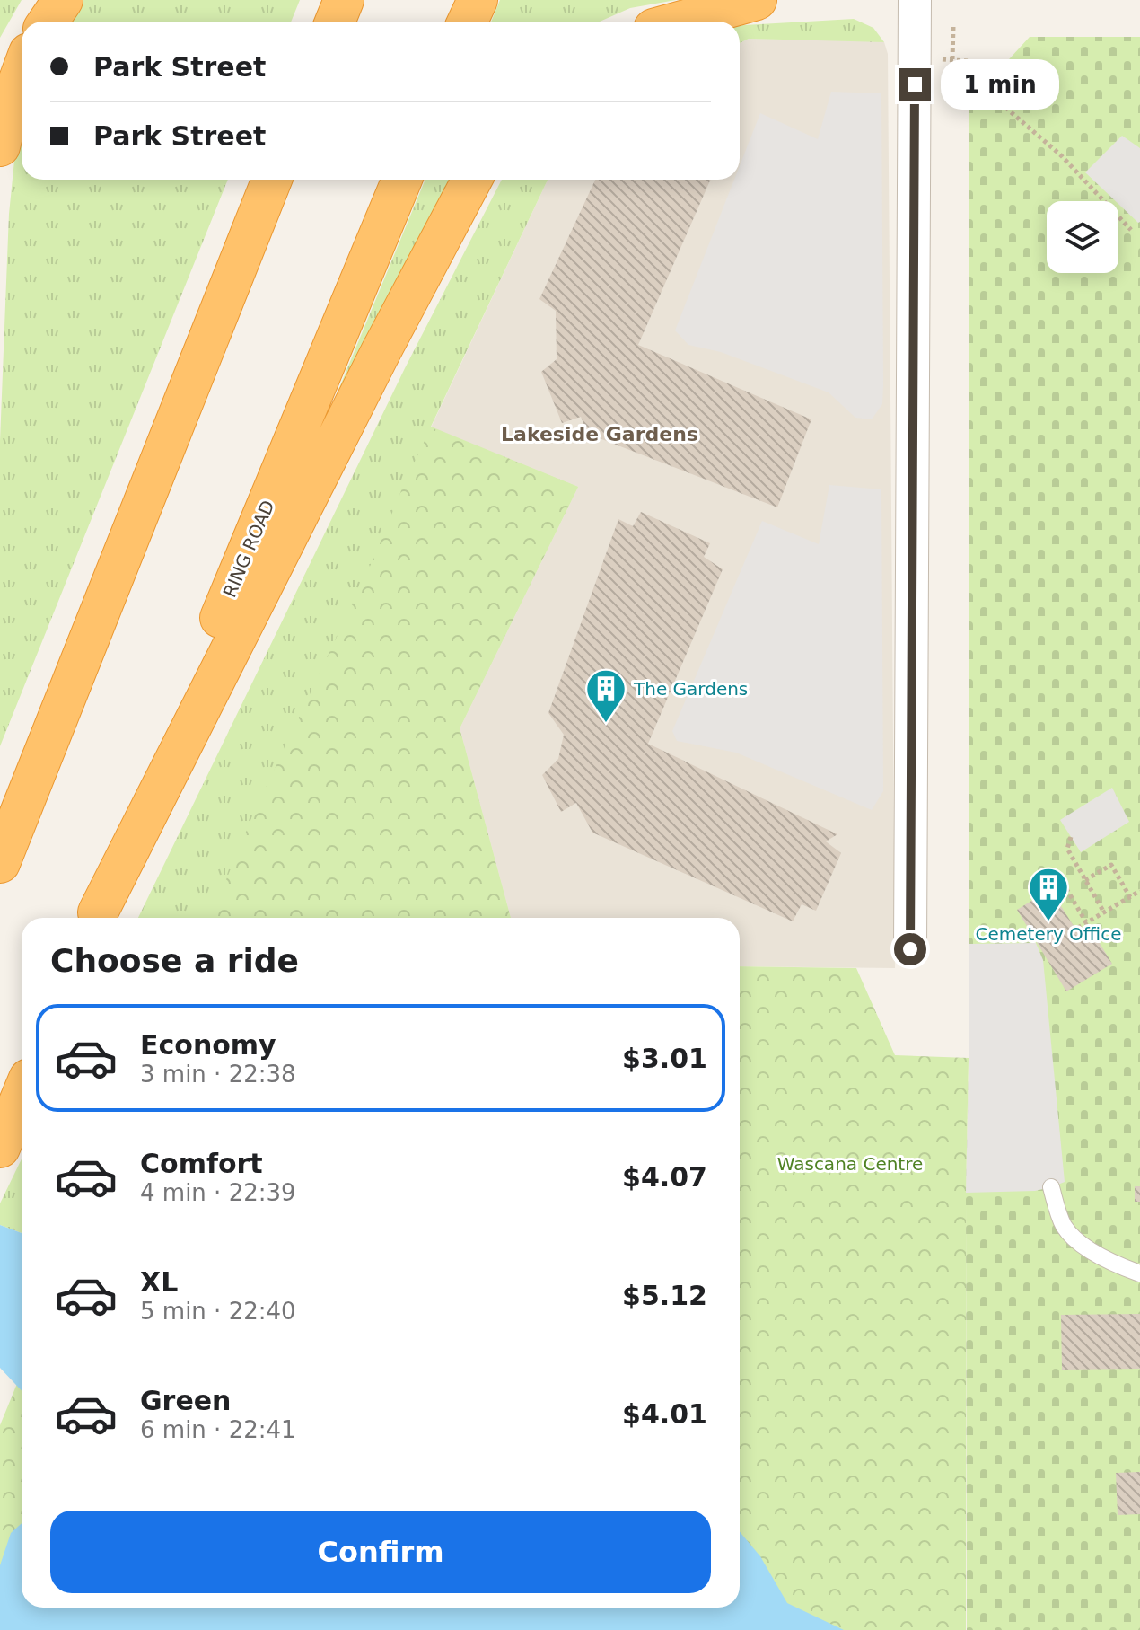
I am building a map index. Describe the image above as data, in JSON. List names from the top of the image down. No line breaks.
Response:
{"streets":{"highway":["RING ROAD"]},"districts":["Lakeside Gardens"],"parks":["Wascana Centre"],"places":{"building":["The Gardens","Cemetery Office"]},"page":{"banner":["Park Street","Park Street"],"bubble":"1 min","heading":"Choose a ride","list":[{"name":"Economy","note":"3 min · 22:38","value":"$3.01"},{"name":"Comfort","note":"4 min · 22:39","value":"$4.07"},{"name":"XL","note":"5 min · 22:40","value":"$5.12"},{"name":"Green","note":"6 min · 22:41","value":"$4.01"}],"buttons":"Confirm"}}
